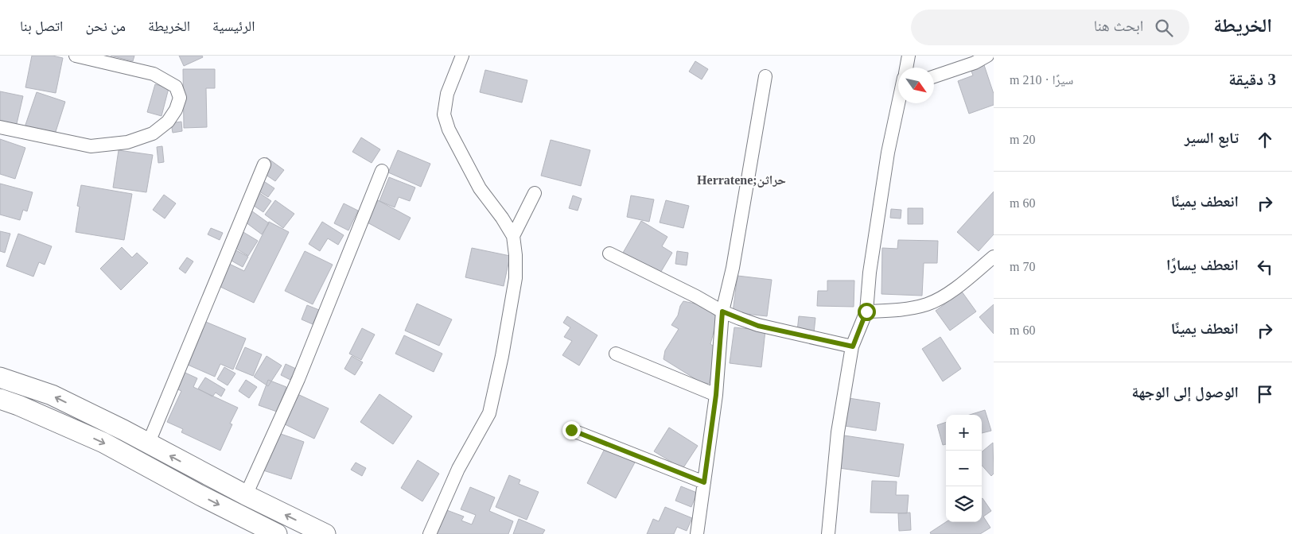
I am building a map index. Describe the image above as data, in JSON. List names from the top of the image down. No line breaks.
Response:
{"districts":["Herratene;حراثن"],"north":"bottom right","page":{"header":"الخريطة","search":"ابحث هنا","nav":["الرئيسية","الخريطة","من نحن","اتصل بنا"],"heading":["3 دقيقة","سيرًا · 210 m"],"list":[["تابع السير","20 m"],["انعطف يمينًا","60 m"],["انعطف يسارًا","70 m"],["انعطف يمينًا","60 m"],"الوصول إلى الوجهة"],"map_buttons":["+","−"]}}
